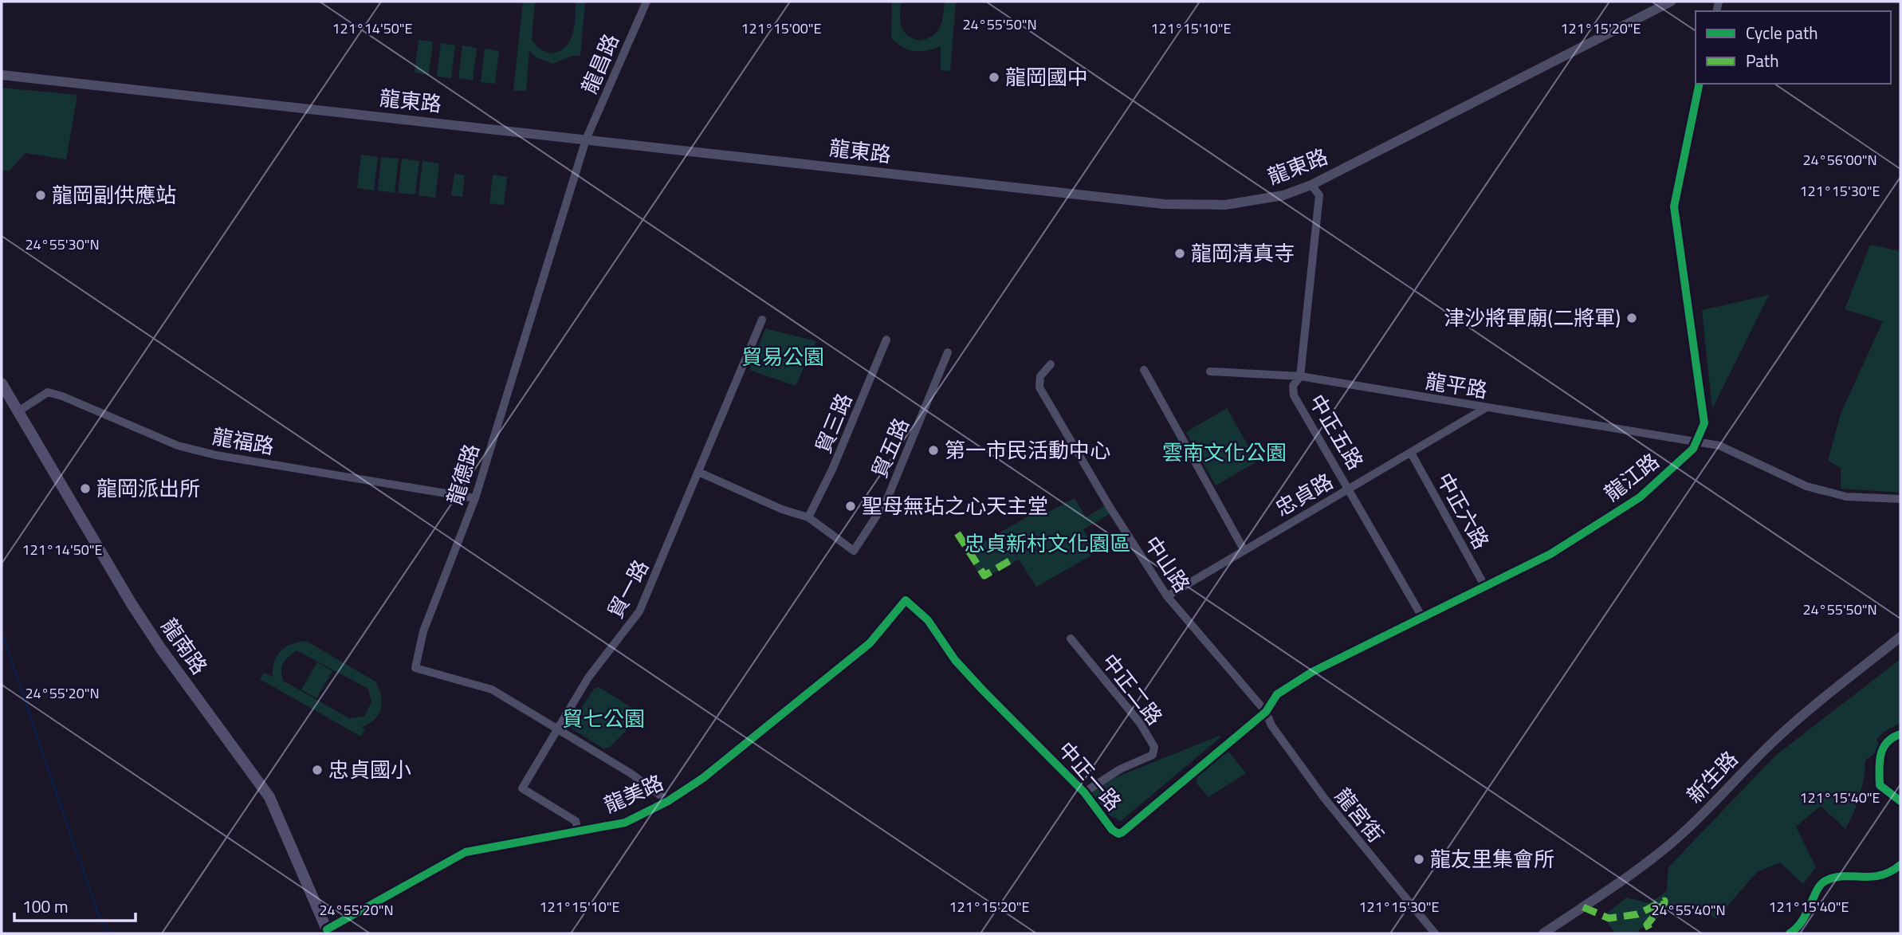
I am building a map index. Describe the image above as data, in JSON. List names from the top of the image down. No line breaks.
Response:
{"streets":{"main road":["龍南路"],"street":["龍昌路","龍東路","龍平路","貿三路","中正五路","龍福路","貿五路","龍德路","龍江路","忠貞路","中正六路","中山路","貿一路","中正二路","中正一路","新生路","龍美路","龍宮街"]},"crossings":[["龍昌路","龍東路"],["龍昌路","龍德路"],["龍東路","中正五路"],["龍東路","龍德路"],["龍平路","中正五路"],["龍平路","龍江路"],["龍平路","忠貞路"],["貿三路","貿五路"],["中正五路","龍江路"],["中正五路","忠貞路"],["龍福路","龍德路"],["龍福路","龍南路"],["龍德路","貿一路"],["龍江路","中正六路"],["龍江路","中山路"],["龍江路","中正一路"],["龍江路","龍宮街"],["忠貞路","中正六路"],["忠貞路","中山路"],["中山路","中正一路"],["中山路","龍宮街"],["貿一路","龍美路"],["龍南路","龍美路"],["中正二路","中正一路"],["中正一路","龍美路"],["中正一路","龍宮街"]],"parks":["貿易公園","雲南文化公園","忠貞新村文化園區","貿七公園"],"places":["龍岡國中","龍岡副供應站","龍岡清真寺","津沙將軍廟(二將軍)","第一市民活動中心","龍岡派出所","聖母無玷之心天主堂","忠貞國小","龍友里集會所"],"legend":["Cycle path","Path"],"scale_bar":"100 m","coordinates":["24°55'50\"N","121°15'00\"E","121°15'10\"E","121°15'20\"E","121°14'50\"E","24°56'00\"N","121°15'30\"E","24°55'30\"N","24°55'20\"N","121°15'40\"E","24°55'40\"N"]}
